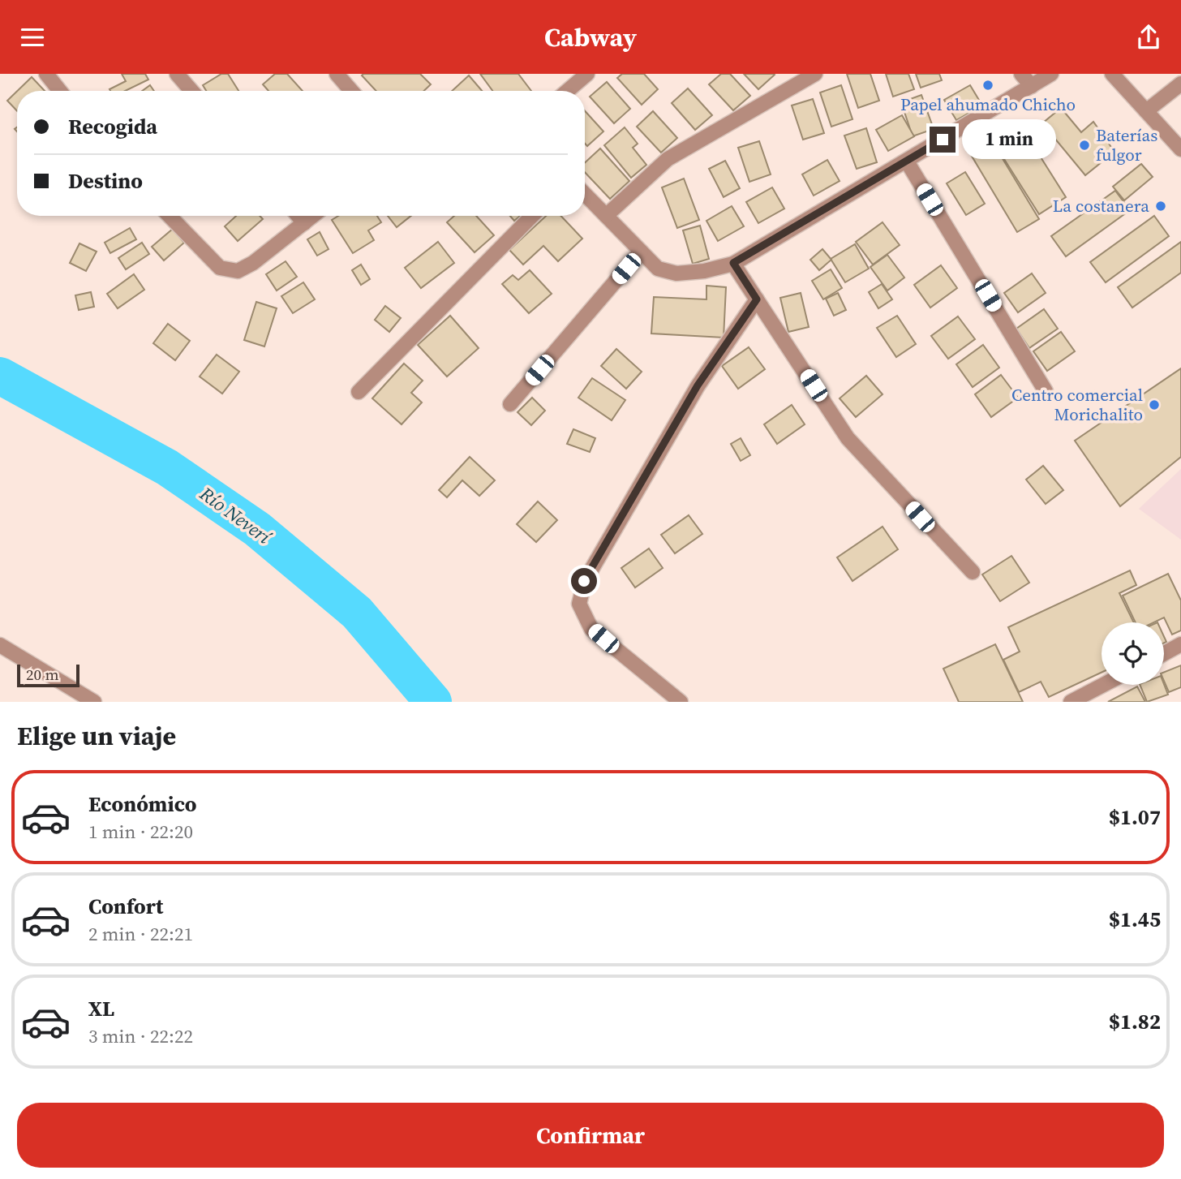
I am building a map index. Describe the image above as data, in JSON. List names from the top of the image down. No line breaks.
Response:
{"water":["Río Neverí"],"places":["Papel ahumado Chicho","Baterías fulgor","La costanera","Centro comercial Morichalito"],"scale_bar":"20 m","page":{"header":"Cabway","banner":["Recogida","Destino"],"bubble":"1 min","scale":"20 m","heading":"Elige un viaje","list":[{"name":"Económico","note":"1 min · 22:20","value":"$1.07"},{"name":"Confort","note":"2 min · 22:21","value":"$1.45"},{"name":"XL","note":"3 min · 22:22","value":"$1.82"}],"buttons":"Confirmar"}}
